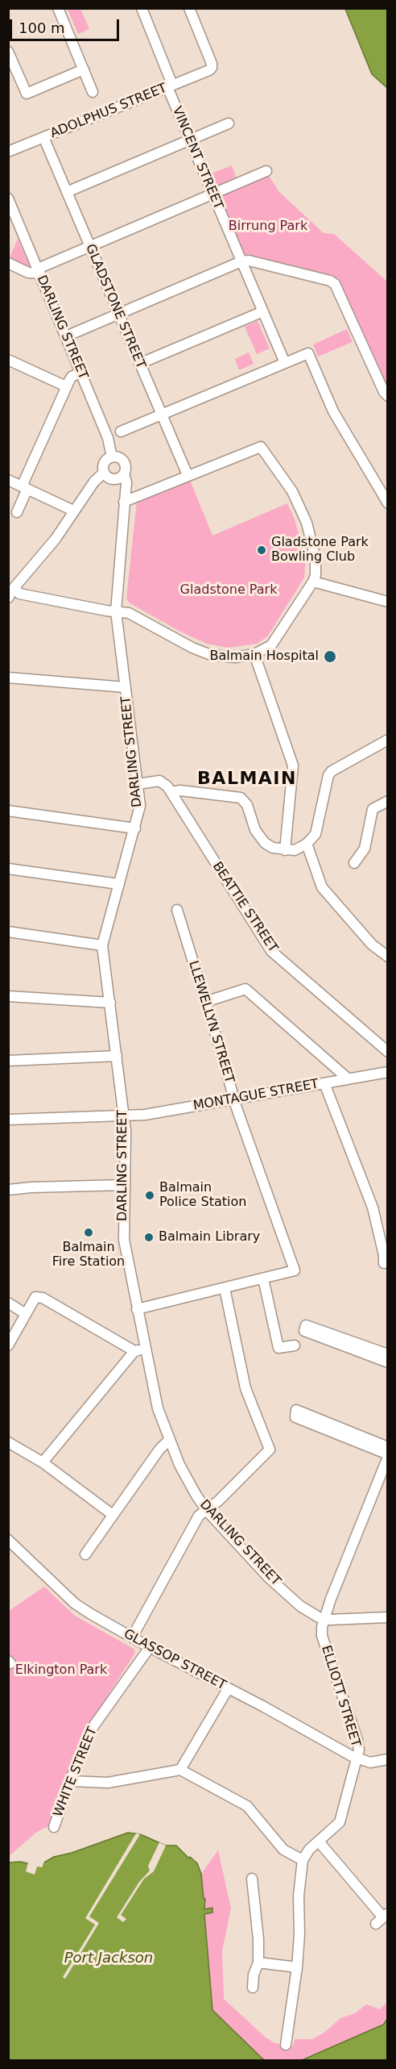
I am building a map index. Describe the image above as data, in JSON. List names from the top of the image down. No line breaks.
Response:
{"streets":{"street":["ADOLPHUS STREET","VINCENT STREET","GLADSTONE STREET","DARLING STREET","BEATTIE STREET","LLEWELLYN STREET","MONTAGUE STREET","GLASSOP STREET","ELLIOTT STREET","WHITE STREET"]},"crossings":[["ADOLPHUS STREET","VINCENT STREET"],["ADOLPHUS STREET","GLADSTONE STREET"],["DARLING STREET","MONTAGUE STREET"],["DARLING STREET","ELLIOTT STREET"],["LLEWELLYN STREET","MONTAGUE STREET"],["GLASSOP STREET","ELLIOTT STREET"],["GLASSOP STREET","WHITE STREET"]],"districts":["BALMAIN"],"water":["Port Jackson"],"parks":["Birrung Park","Gladstone Park","Elkington Park"],"places":["Gladstone Park Bowling Club","Balmain Hospital","Balmain Police Station","Balmain Fire Station","Balmain Library"],"scale_bar":"100 m"}
